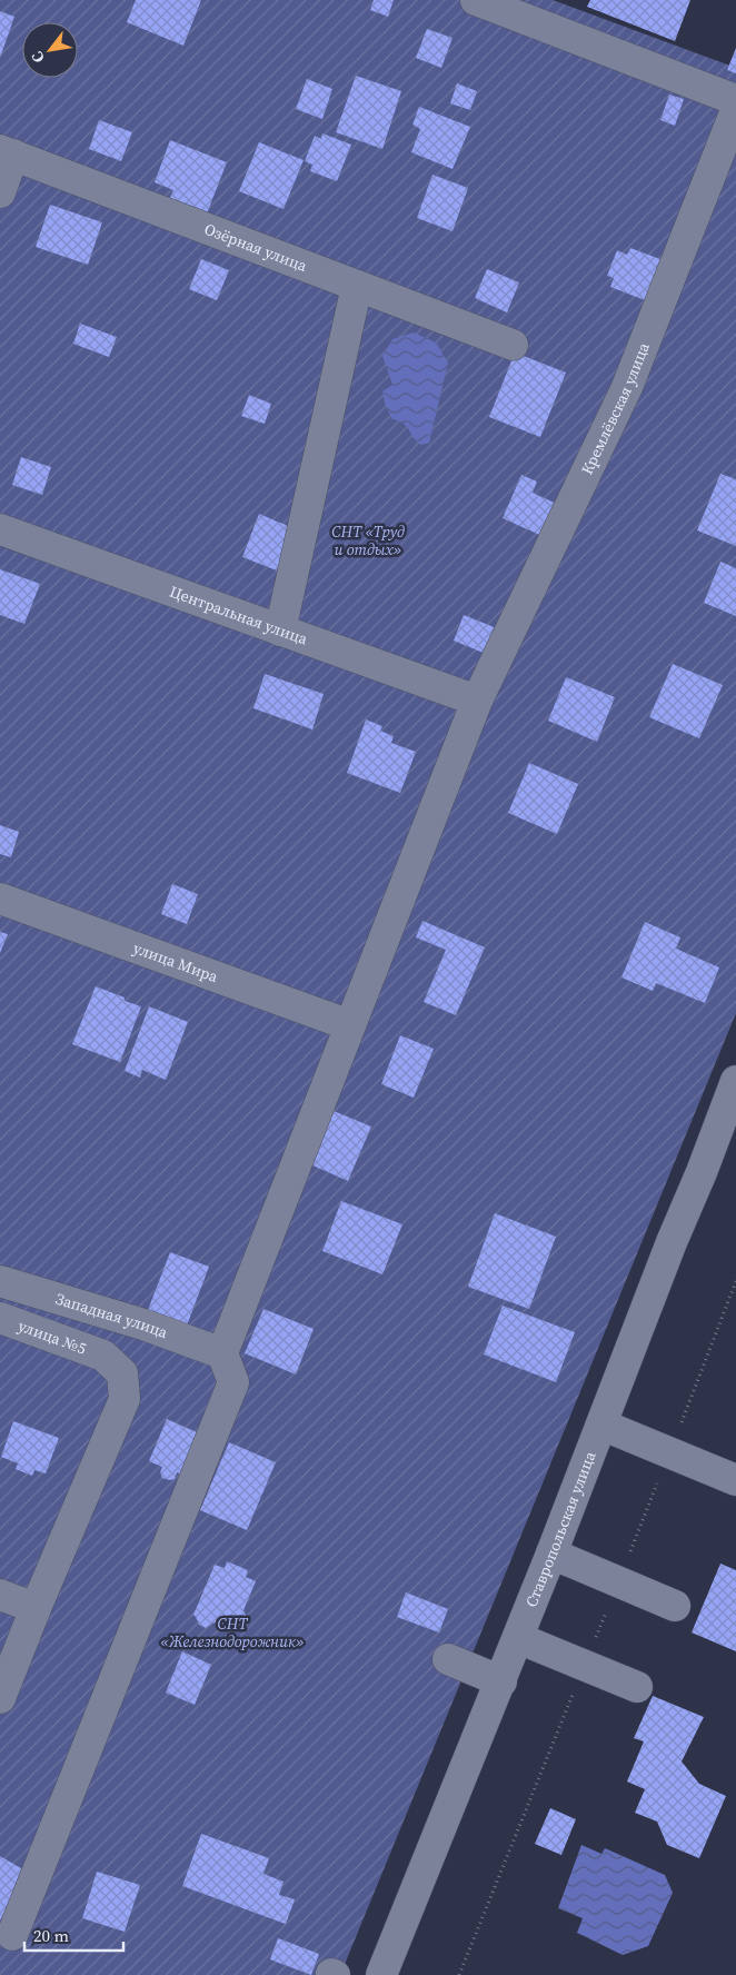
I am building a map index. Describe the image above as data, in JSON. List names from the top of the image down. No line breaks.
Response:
{"streets":{"street":["Озёрная улица","Кремлёвская улица","Центральная улица","улица Мира","Западная улица","улица №5","Ставропольская улица"]},"crossings":[["Кремлёвская улица","Центральная улица"],["Кремлёвская улица","улица Мира"],["Кремлёвская улица","Западная улица"]],"parks":["СНТ «Труд и отдых»","СНТ «Железнодорожник»"],"scale_bar":"20 m","north":"bottom left"}
